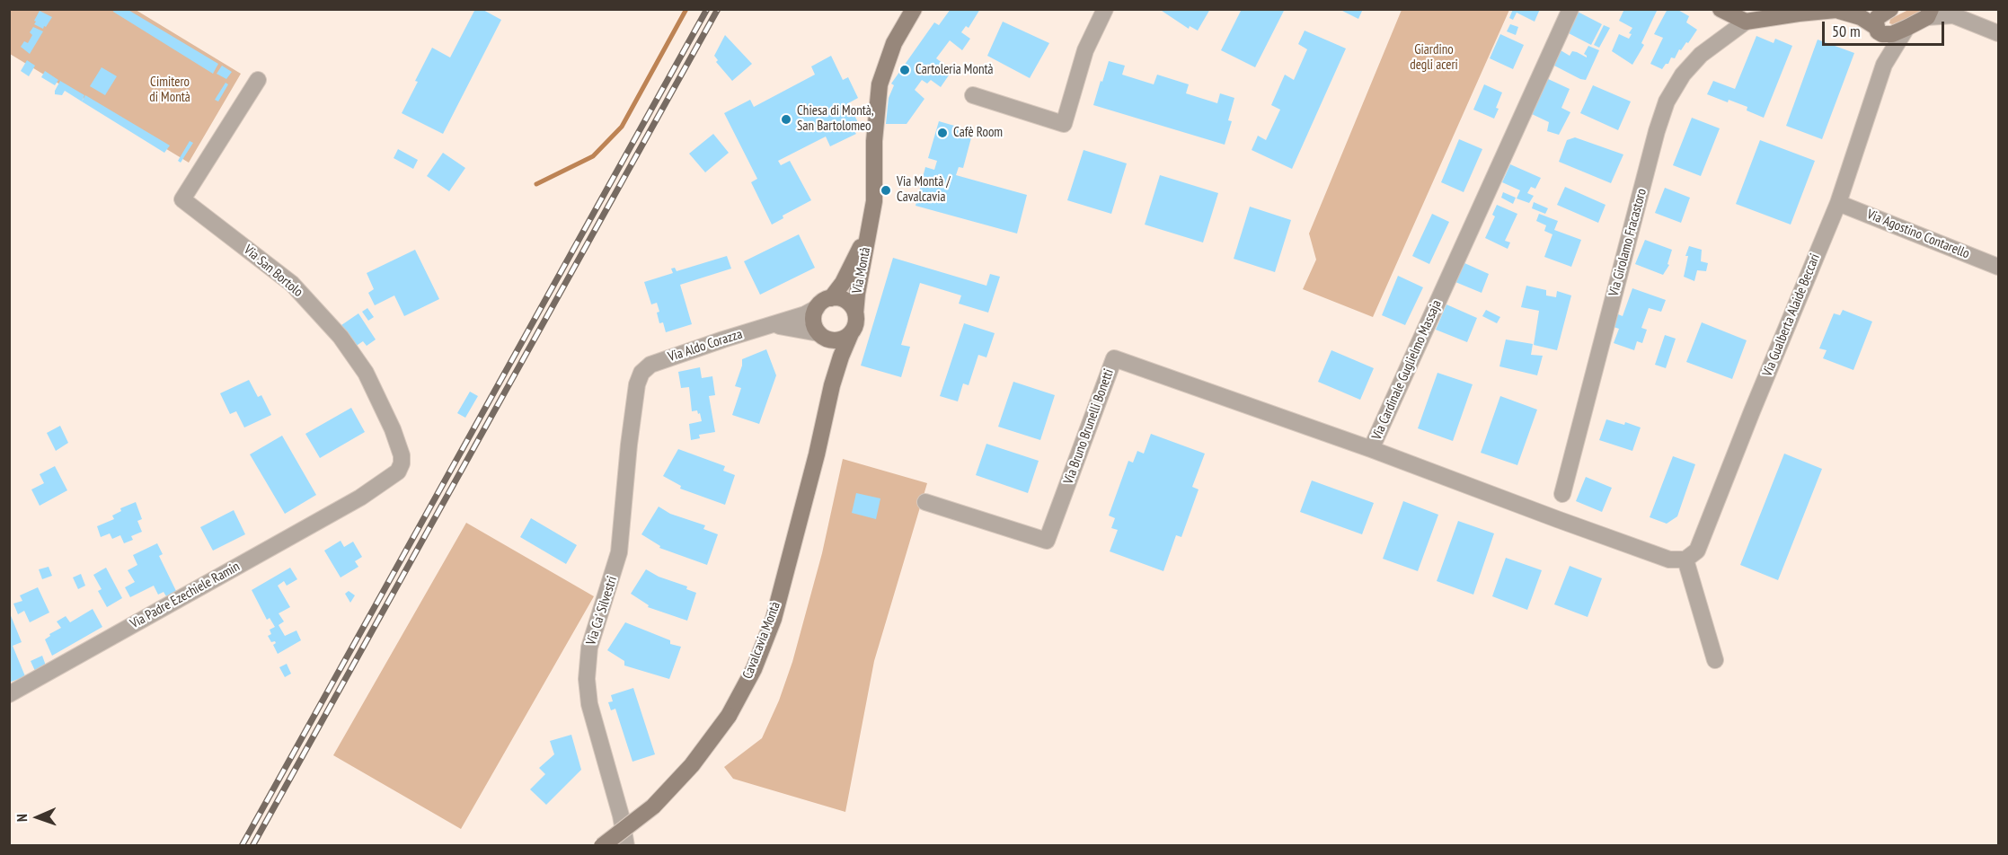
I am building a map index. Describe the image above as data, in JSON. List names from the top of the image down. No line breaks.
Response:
{"streets":{"main road":["Via Montà","Cavalcavia Montà"],"street":["Via Agostino Contarello","Via Girolamo Fracastoro","Via San Bortolo","Via Gualberta Alaide Beccari","Via Aldo Corazza","Via Cardinale Guglielmo Massaja","Via Bruno Brunelli Bonetti","Via Padre Ezechiele Ramin","Via Ca' Silvestri"]},"crossings":[["Via Agostino Contarello","Via Gualberta Alaide Beccari"],["Via Montà","Via Aldo Corazza"],["Via Montà","Cavalcavia Montà"],["Via San Bortolo","Via Padre Ezechiele Ramin"],["Via Gualberta Alaide Beccari","Via Cardinale Guglielmo Massaja"],["Via Aldo Corazza","Via Ca' Silvestri"],["Via Aldo Corazza","Cavalcavia Montà"],["Via Cardinale Guglielmo Massaja","Via Bruno Brunelli Bonetti"]],"parks":["Giardino degli aceri","Cimitero di Montà"],"places":["Cartoleria Montà","Chiesa di Montà, San Bartolomeo","Cafè Room","Via Montà / Cavalcavia"],"scale_bar":"50 m","north":"left"}
